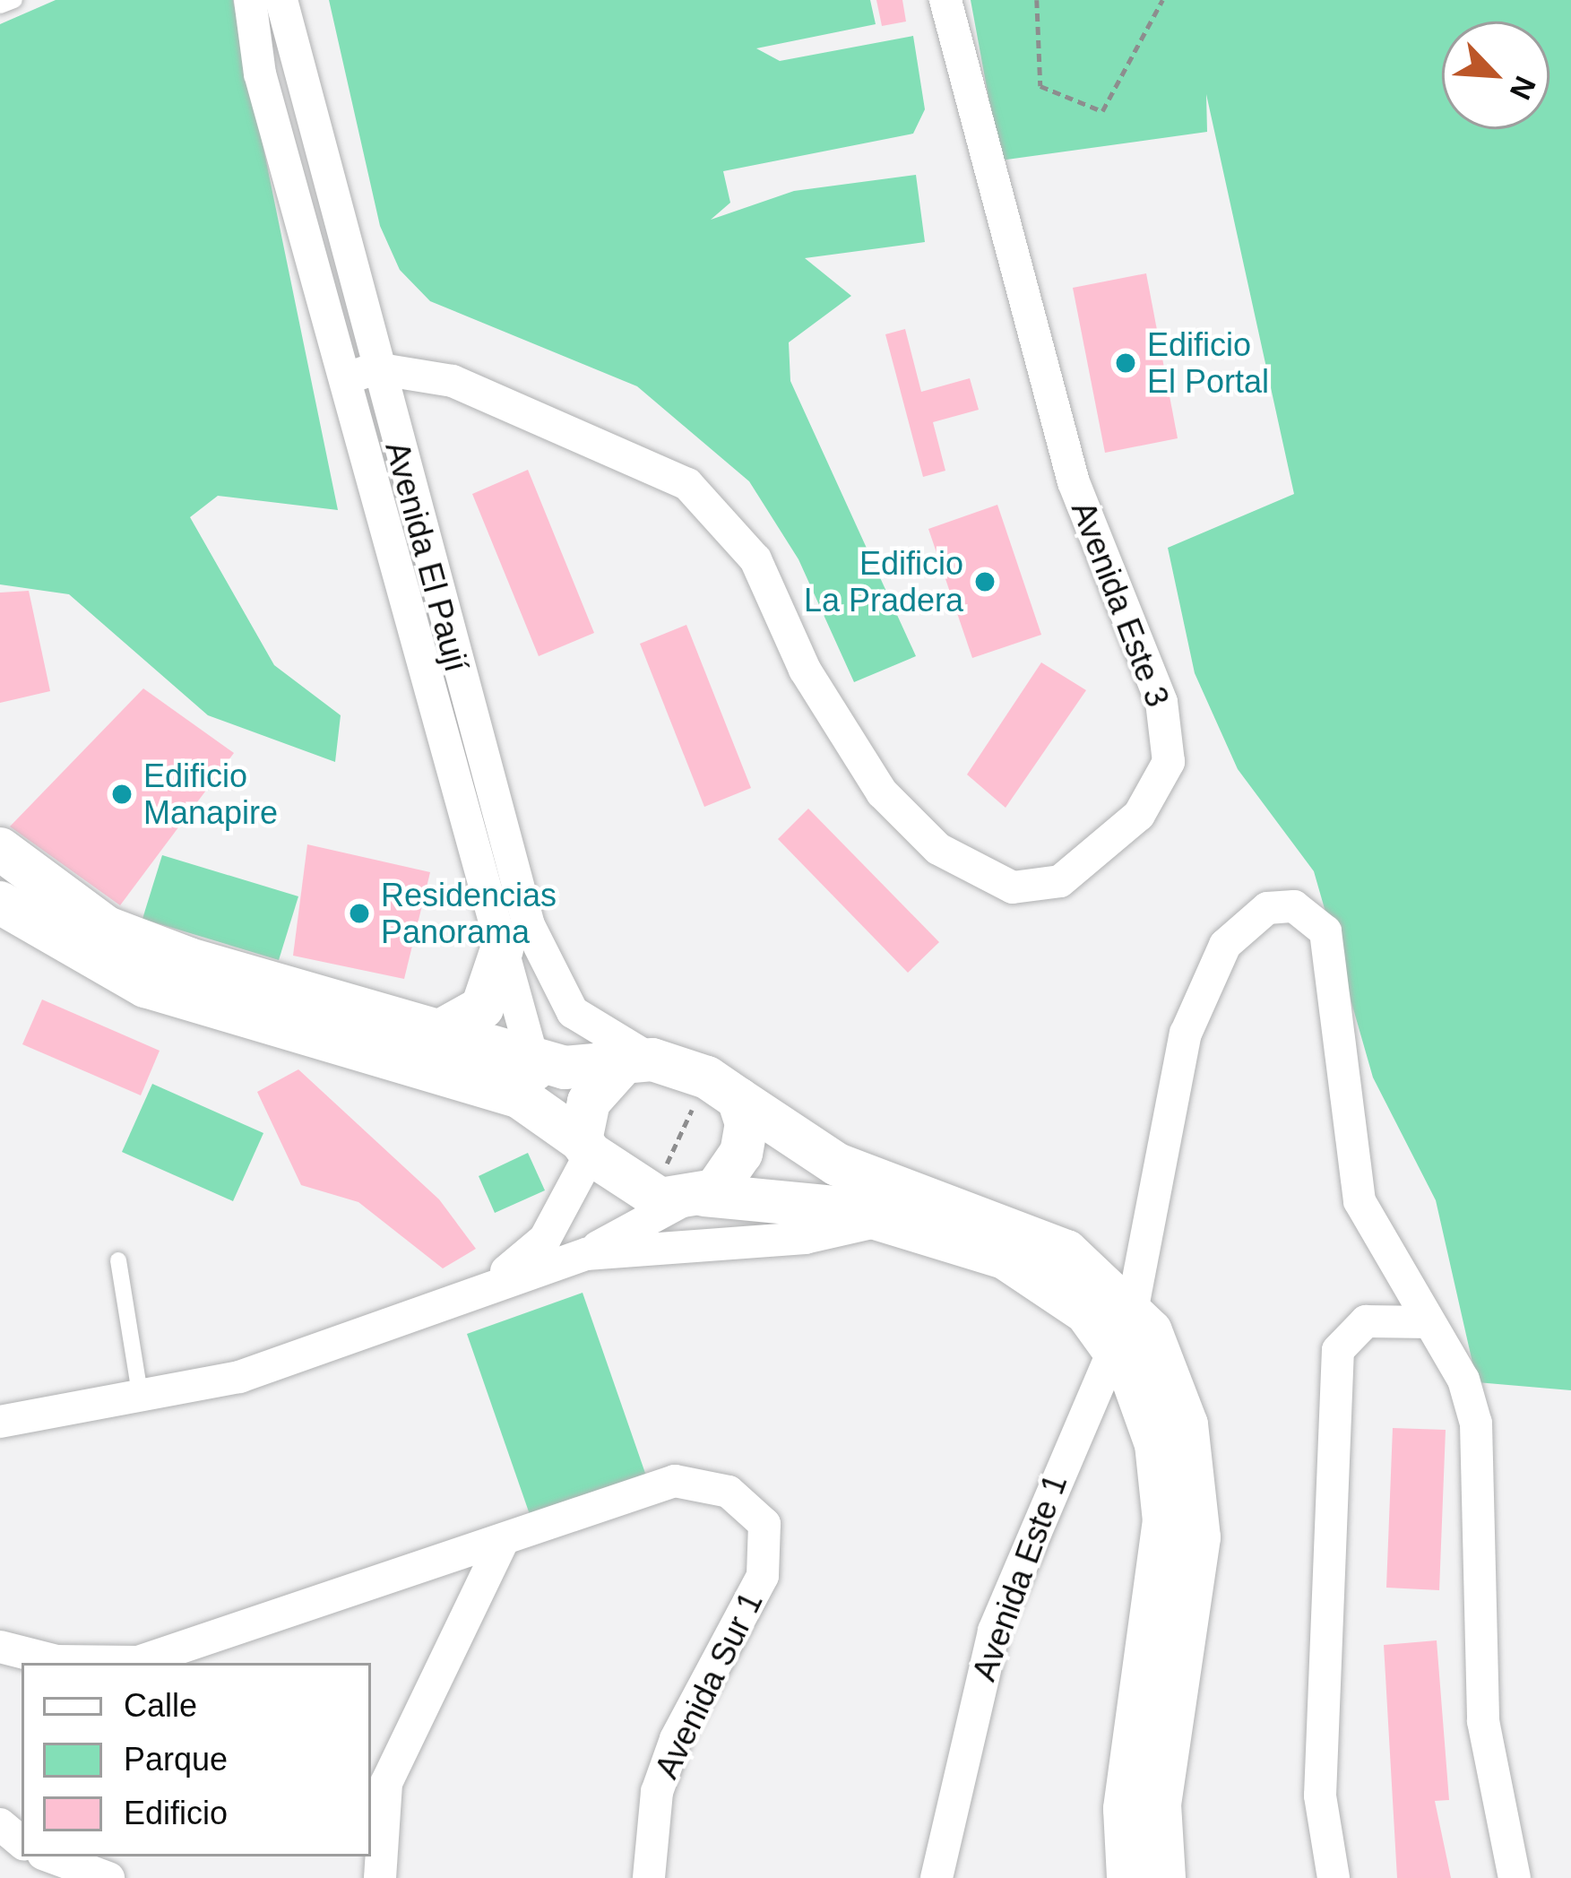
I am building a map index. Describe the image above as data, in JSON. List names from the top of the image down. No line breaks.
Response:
{"streets":{"street":["Avenida El Paují","Avenida Este 3","Avenida Este 1","Avenida Sur 1"]},"crossings":[["Avenida El Paují","Avenida Este 3"]],"places":["Edificio El Portal","Edificio La Pradera","Edificio Manapire","Residencias Panorama"],"legend":["Calle","Parque","Edificio"],"north":"bottom right"}
